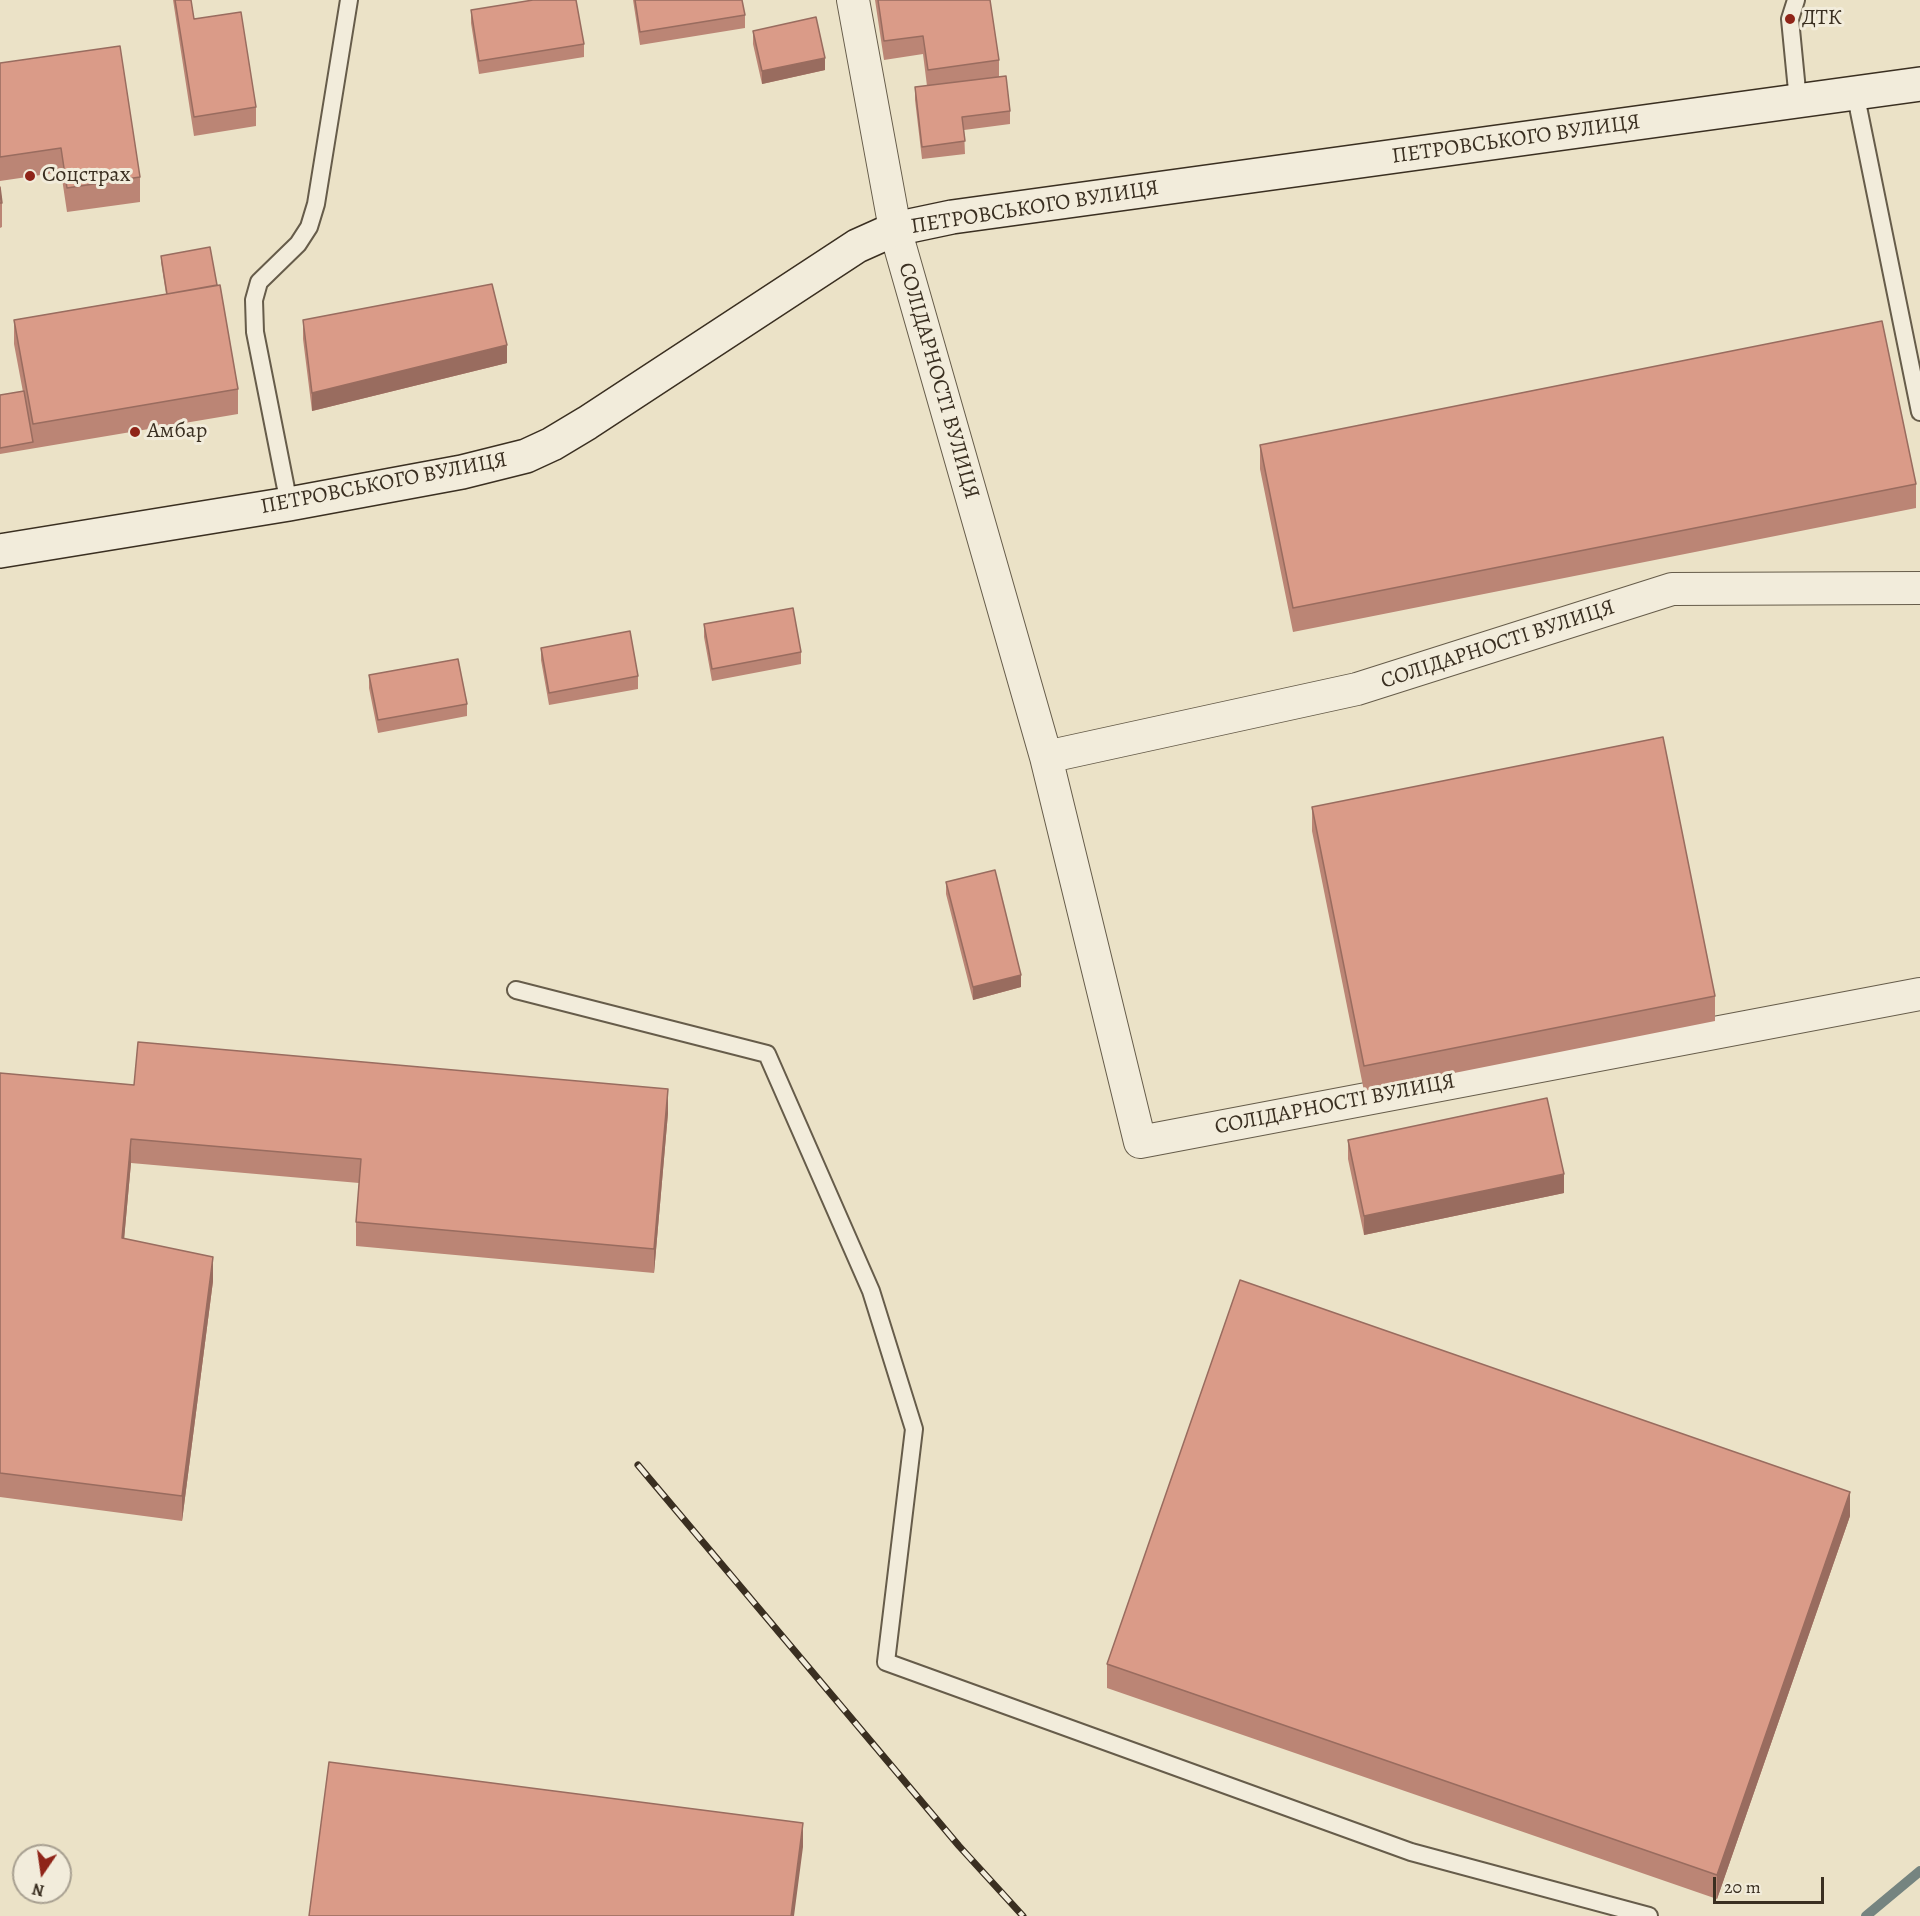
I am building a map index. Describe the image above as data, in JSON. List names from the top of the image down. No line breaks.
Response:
{"streets":{"main road":["ПЕТРОВСЬКОГО ВУЛИЦЯ"],"street":["СОЛІДАРНОСТІ ВУЛИЦЯ"]},"crossings":[["ПЕТРОВСЬКОГО ВУЛИЦЯ","СОЛІДАРНОСТІ ВУЛИЦЯ"]],"places":["ДТК","Соцстрах","Амбар"],"scale_bar":"20 m","north":"bottom"}
